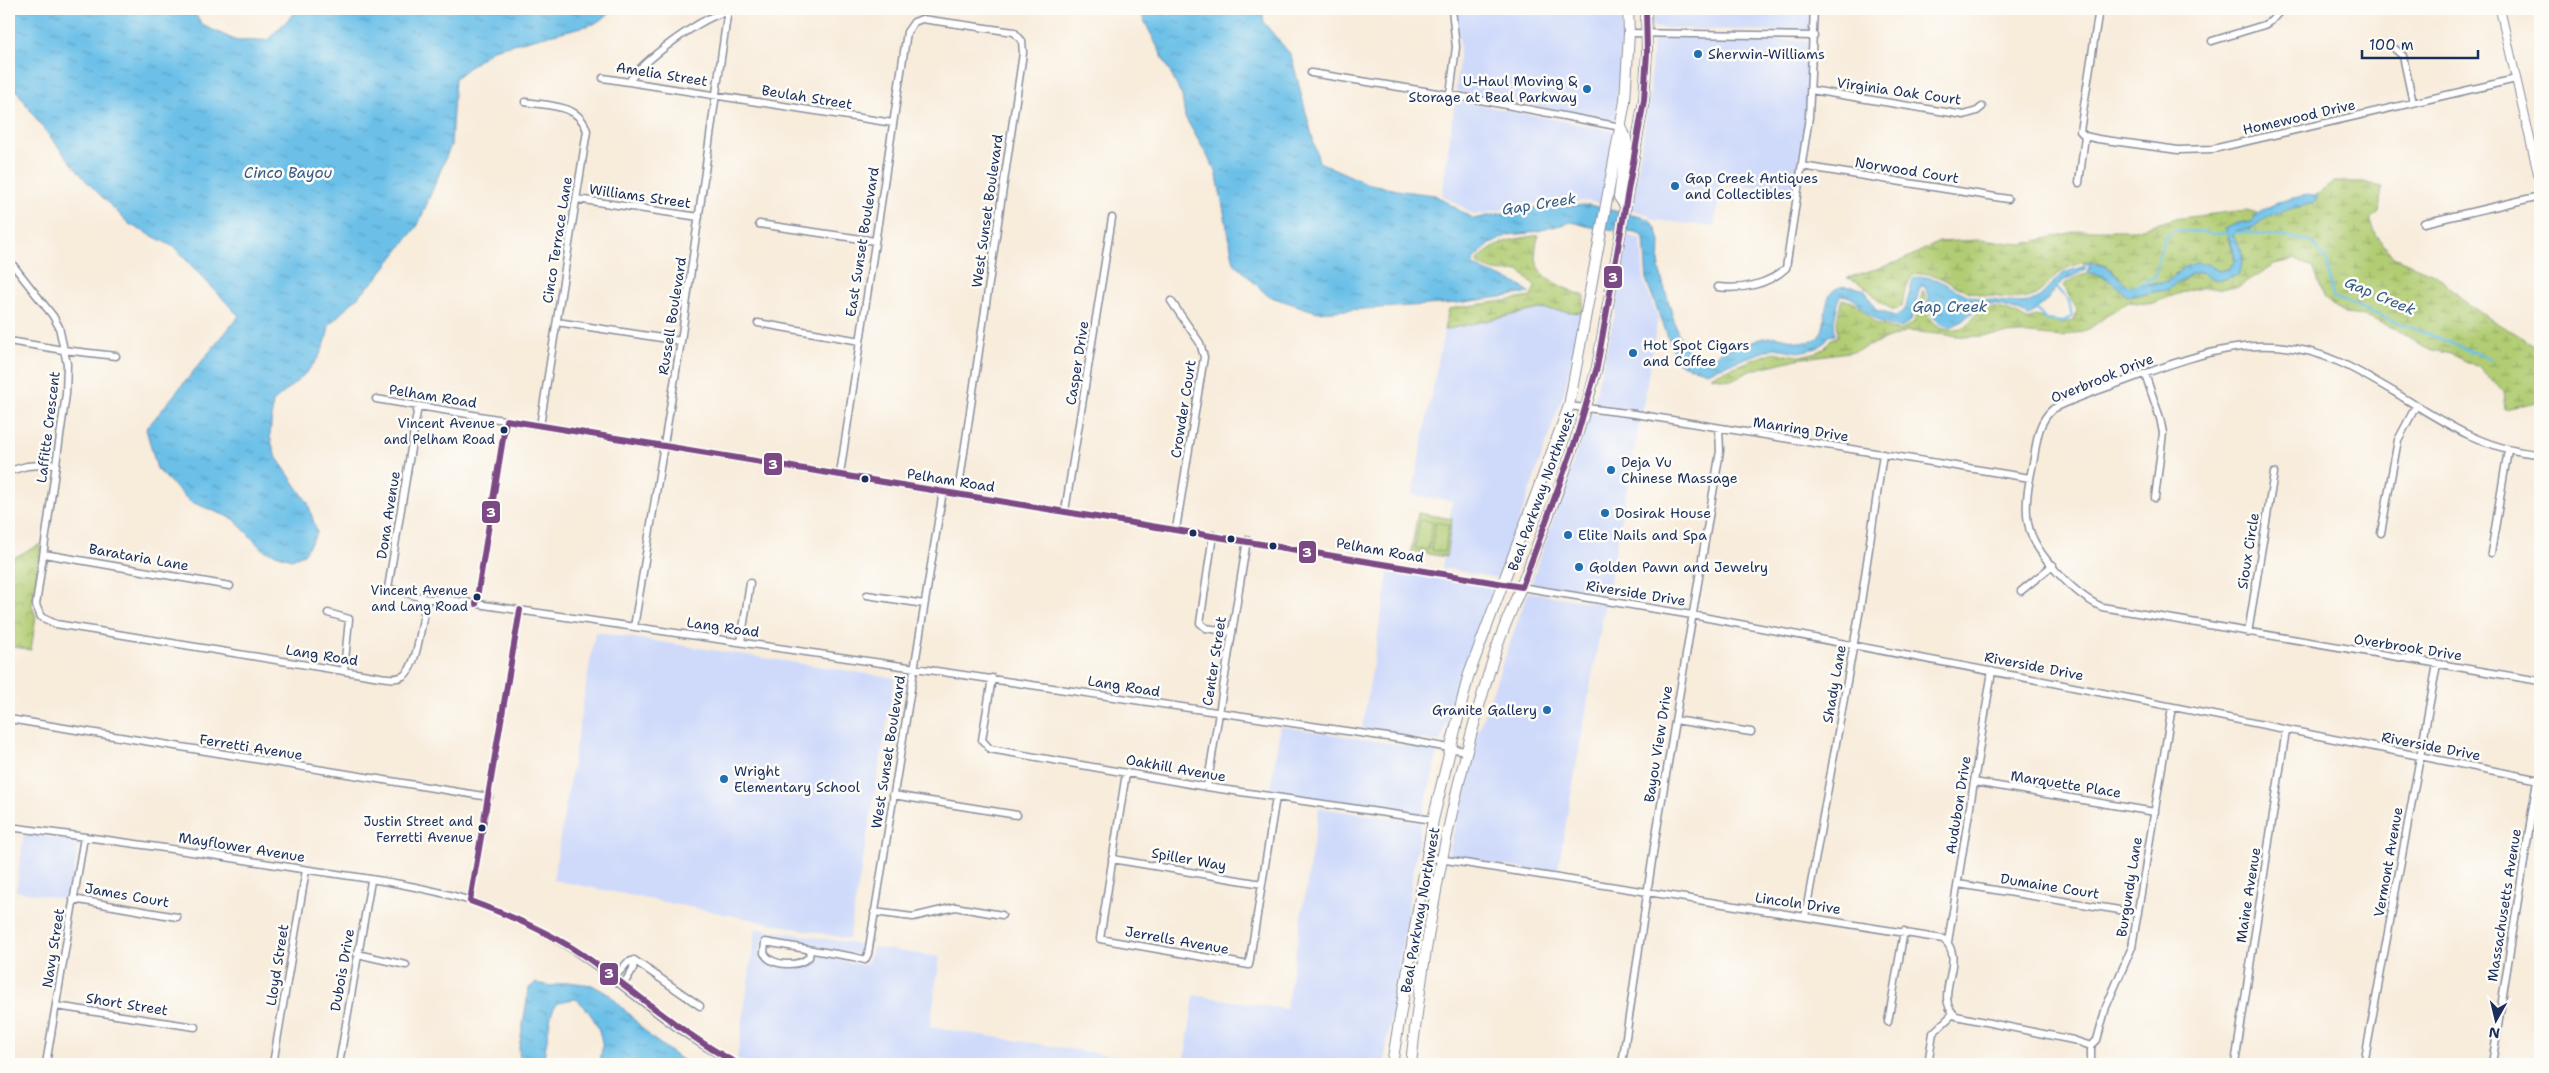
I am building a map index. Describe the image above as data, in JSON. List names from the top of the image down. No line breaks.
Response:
{"streets":{"main road":["Beal Parkway Northwest"],"street":["Amelia Street","Virginia Oak Court","Beulah Street","Homewood Drive","Norwood Court","Williams Street","West Sunset Boulevard","Cinco Terrace Lane","East Sunset Boulevard","Russell Boulevard","Casper Drive","Overbrook Drive","Pelham Road","Crowder Court","Laffitte Crescent","Manring Drive","Dona Avenue","Sioux Circle","Barataria Lane","Riverside Drive","Lang Road","Center Street","Shady Lane","Bayou View Drive","Ferretti Avenue","Oakhill Avenue","Marquette Place","Audubon Drive","Mayflower Avenue","Spiller Way","Vermont Avenue","Dumaine Court","Burgundy Lane","James Court","Maine Avenue","Lincoln Drive","Massachusetts Avenue","Jerrells Avenue","Navy Street","Lloyd Street","Dubois Drive","Short Street"]},"crossings":[["Amelia Street","Beulah Street"],["Amelia Street","Russell Boulevard"],["Beulah Street","East Sunset Boulevard"],["Beulah Street","Russell Boulevard"],["Williams Street","Cinco Terrace Lane"],["Williams Street","Russell Boulevard"],["West Sunset Boulevard","East Sunset Boulevard"],["West Sunset Boulevard","Pelham Road"],["West Sunset Boulevard","Lang Road"],["Cinco Terrace Lane","Pelham Road"],["East Sunset Boulevard","Pelham Road"],["Russell Boulevard","Pelham Road"],["Russell Boulevard","Lang Road"],["Casper Drive","Pelham Road"],["Overbrook Drive","Manring Drive"],["Overbrook Drive","Sioux Circle"],["Overbrook Drive","Vermont Avenue"],["Pelham Road","Crowder Court"],["Pelham Road","Beal Parkway Northwest"],["Pelham Road","Dona Avenue"],["Pelham Road","Riverside Drive"],["Pelham Road","Center Street"],["Laffitte Crescent","Barataria Lane"],["Laffitte Crescent","Lang Road"],["Manring Drive","Beal Parkway Northwest"],["Manring Drive","Shady Lane"],["Manring Drive","Bayou View Drive"],["Beal Parkway Northwest","Riverside Drive"],["Beal Parkway Northwest","Lang Road"],["Beal Parkway Northwest","Oakhill Avenue"],["Beal Parkway Northwest","Lincoln Drive"],["Dona Avenue","Lang Road"],["Riverside Drive","Shady Lane"],["Riverside Drive","Bayou View Drive"],["Riverside Drive","Audubon Drive"],["Riverside Drive","Vermont Avenue"],["Riverside Drive","Burgundy Lane"],["Riverside Drive","Maine Avenue"],["Riverside Drive","Massachusetts Avenue"],["Lang Road","Center Street"],["Lang Road","Oakhill Avenue"],["Center Street","Oakhill Avenue"],["Shady Lane","Lincoln Drive"],["Bayou View Drive","Lincoln Drive"],["Oakhill Avenue","Jerrells Avenue"],["Marquette Place","Audubon Drive"],["Marquette Place","Burgundy Lane"],["Audubon Drive","Dumaine Court"],["Audubon Drive","Lincoln Drive"],["Mayflower Avenue","Navy Street"],["Mayflower Avenue","Lloyd Street"],["Mayflower Avenue","Dubois Drive"],["Spiller Way","Jerrells Avenue"],["Dumaine Court","Burgundy Lane"],["James Court","Navy Street"],["Navy Street","Short Street"]],"water":["Cinco Bayou","Gap Creek"],"places":["Sherwin-Williams","U-Haul Moving & Storage at Beal Parkway","Gap Creek Antiques and Collectibles","Hot Spot Cigars and Coffee","Vincent Avenue and Pelham Road","Deja Vu Chinese Massage","Dosirak House","Elite Nails and Spa","Golden Pawn and Jewelry","Vincent Avenue and Lang Road","Granite Gallery","Wright Elementary School","Justin Street and Ferretti Avenue"],"lines":["transit line 3"],"scale_bar":"100 m","north":"bottom"}
